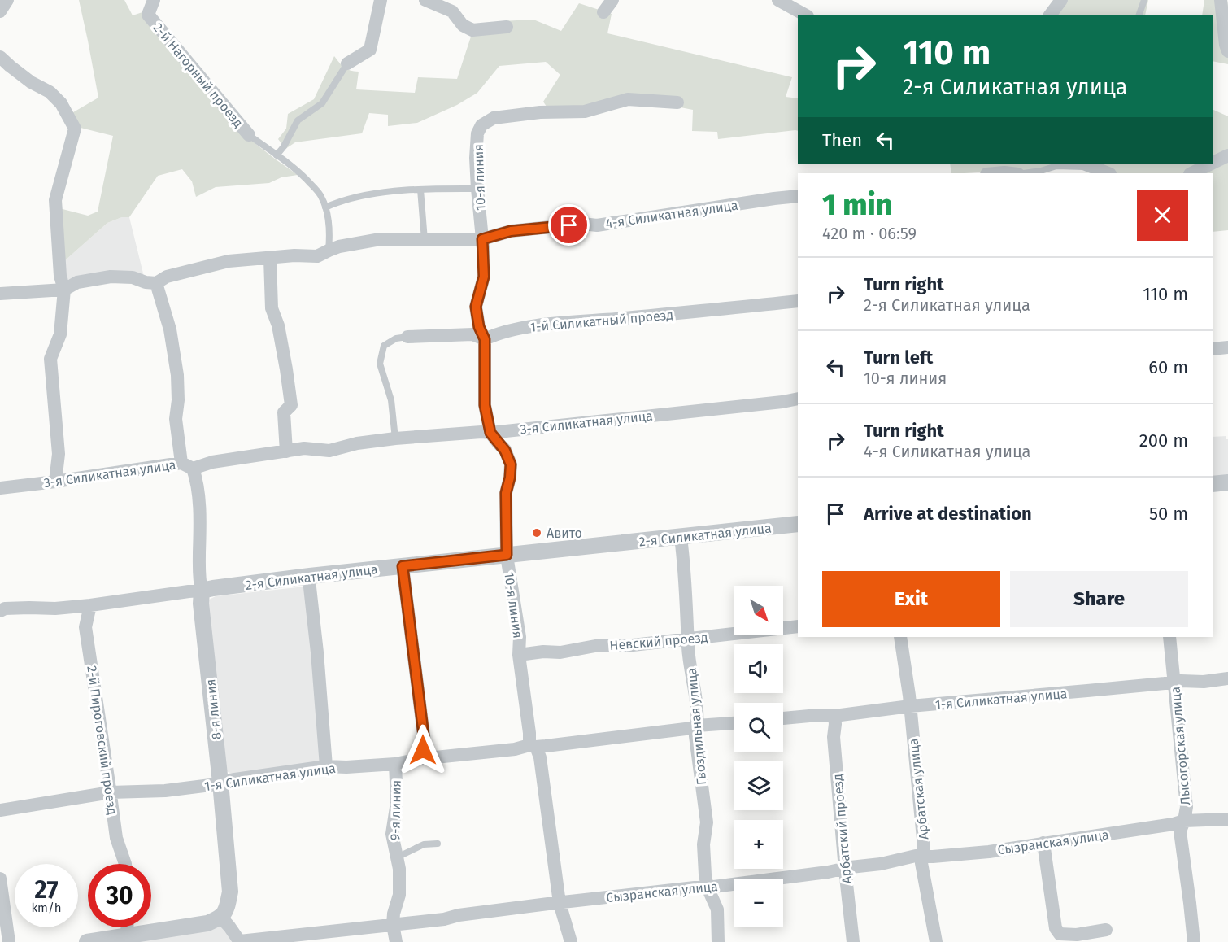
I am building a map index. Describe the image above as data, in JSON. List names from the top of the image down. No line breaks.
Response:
{"streets":{"street":["2-й Нагорный проезд","10-я линия","4-я Силикатная улица","1-й Силикатный проезд","3-я Силикатная улица","2-я Силикатная улица","Невский проезд","1-я Силикатная улица","8-я линия","Гвоздильная улица","2-й Пироговский проезд","Лысогорская улица","Арбатская улица","9-я линия","Арбатский проезд","Сызранская улица"]},"crossings":[["10-я линия","4-я Силикатная улица"],["10-я линия","1-й Силикатный проезд"],["10-я линия","3-я Силикатная улица"],["10-я линия","2-я Силикатная улица"],["10-я линия","Невский проезд"],["10-я линия","1-я Силикатная улица"],["10-я линия","Сызранская улица"],["4-я Силикатная улица","8-я линия"],["3-я Силикатная улица","8-я линия"],["2-я Силикатная улица","8-я линия"],["2-я Силикатная улица","Гвоздильная улица"],["2-я Силикатная улица","2-й Пироговский проезд"],["Невский проезд","Гвоздильная улица"],["1-я Силикатная улица","8-я линия"],["1-я Силикатная улица","Гвоздильная улица"],["1-я Силикатная улица","2-й Пироговский проезд"],["1-я Силикатная улица","Лысогорская улица"],["1-я Силикатная улица","Арбатская улица"],["1-я Силикатная улица","9-я линия"],["1-я Силикатная улица","Арбатский проезд"],["Гвоздильная улица","Сызранская улица"],["Лысогорская улица","Сызранская улица"],["Арбатская улица","Сызранская улица"],["9-я линия","Сызранская улица"],["Арбатский проезд","Сызранская улица"]],"places":["Авито"],"north":"bottom right","page":{"turn":["110 m","2-я Силикатная улица"],"then":"Then","heading":["1 min","420 m · 06:59"],"list":[{"name":"Turn right","note":"2-я Силикатная улица","value":"110 m"},{"name":"Turn left","note":"10-я линия","value":"60 m"},{"name":"Turn right","note":"4-я Силикатная улица","value":"200 m"},{"name":"Arrive at destination","value":"50 m"}],"buttons":["Exit","Share"],"map_buttons":["+","−"],"speed":"27 km/h","limit":"30"}}
